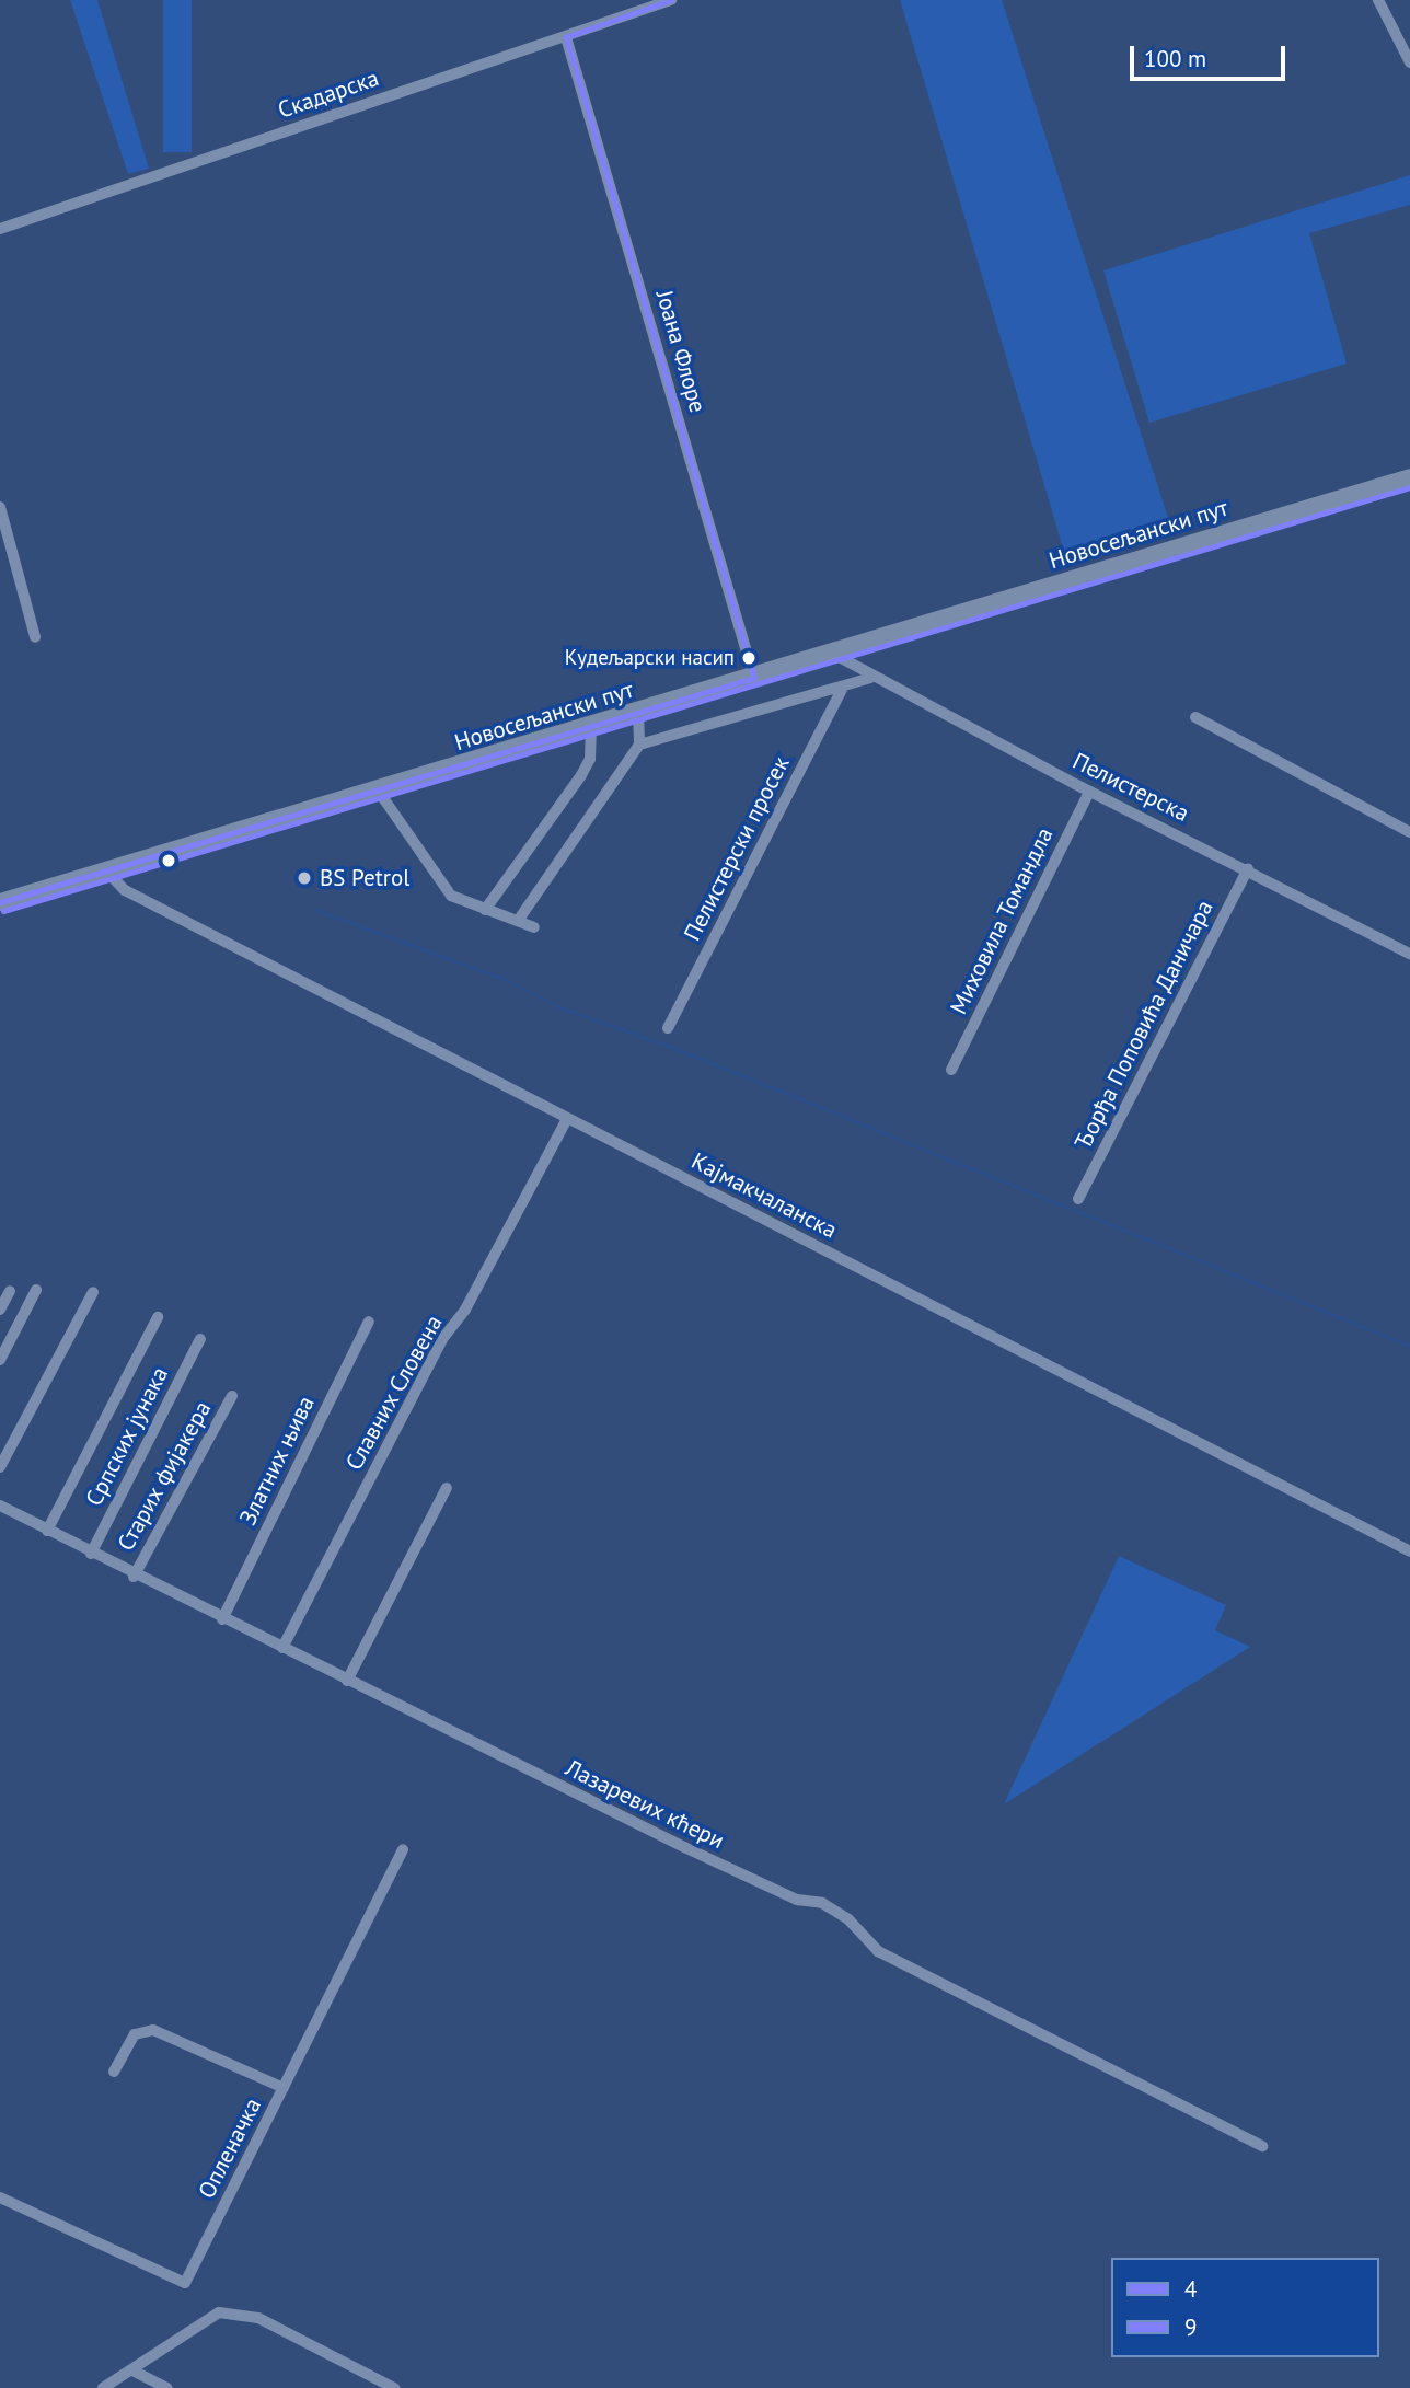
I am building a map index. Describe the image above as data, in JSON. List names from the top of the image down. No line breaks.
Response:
{"streets":{"main road":["Новосељански пут"],"street":["Скадарска","Јоана Флоре","Пелистерска","Пелистерски просек","Миховила Томандла","Ђорђа Поповића Даничара","Кајмакчаланска","Славних Словена","Српских јунака","Златних њива","Старих фијакера","Лазаревих кћери","Опленачка"]},"crossings":[["Скадарска","Јоана Флоре"],["Јоана Флоре","Новосељански пут"],["Новосељански пут","Пелистерска"],["Новосељански пут","Кајмакчаланска"],["Пелистерска","Миховила Томандла"],["Пелистерска","Ђорђа Поповића Даничара"],["Кајмакчаланска","Славних Словена"],["Славних Словена","Лазаревих кћери"],["Српских јунака","Лазаревих кћери"],["Златних њива","Лазаревих кћери"],["Старих фијакера","Лазаревих кћери"]],"places":["Кудељарски насип","BS Petrol"],"lines":["transit line 4","transit line 9"],"legend":["4","9"],"scale_bar":"100 m"}
